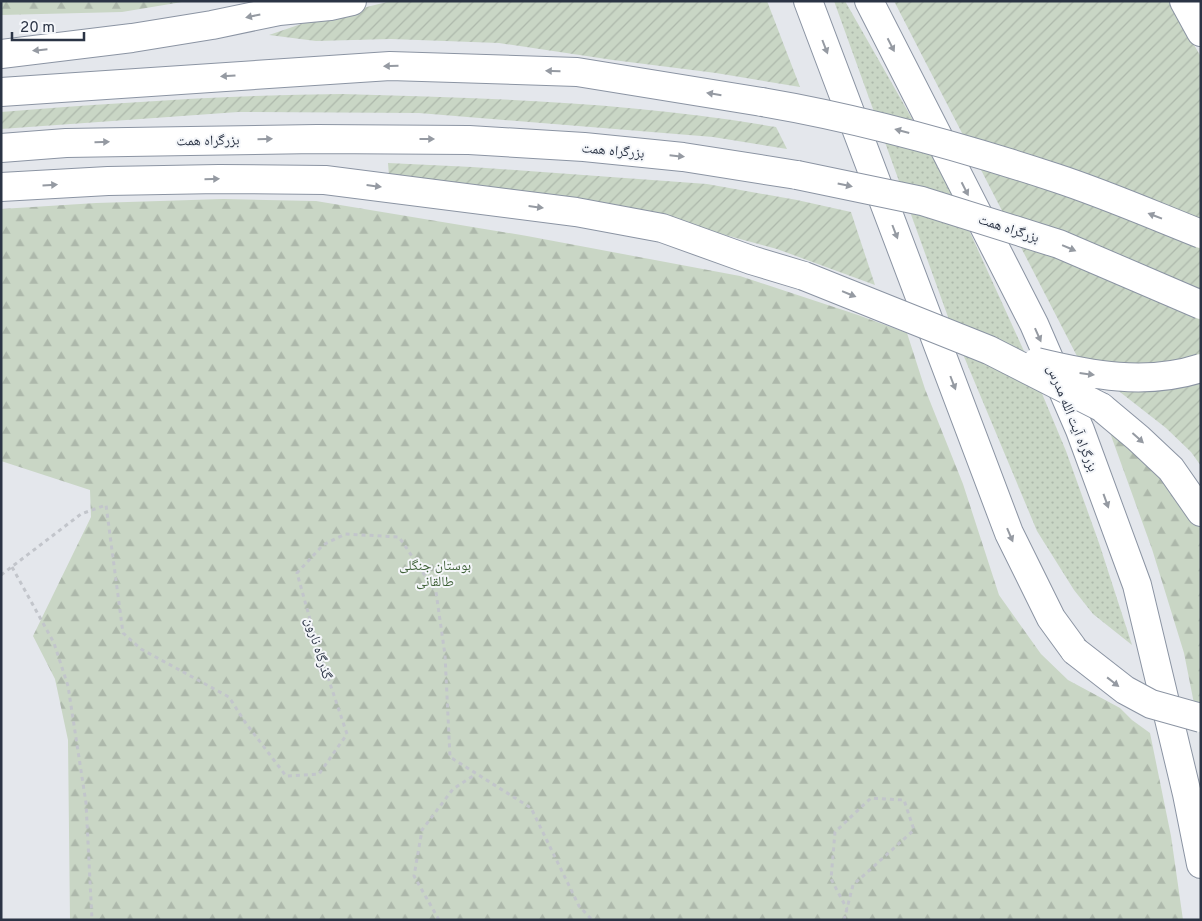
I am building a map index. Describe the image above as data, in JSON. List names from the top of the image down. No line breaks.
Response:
{"streets":{"highway":["بزرگراه همت","بزرگراه آیت الله مدرس"],"path":["گذرگاه نارون"]},"parks":["بوستان جنگلی طالقانی"],"scale_bar":"20 m"}
